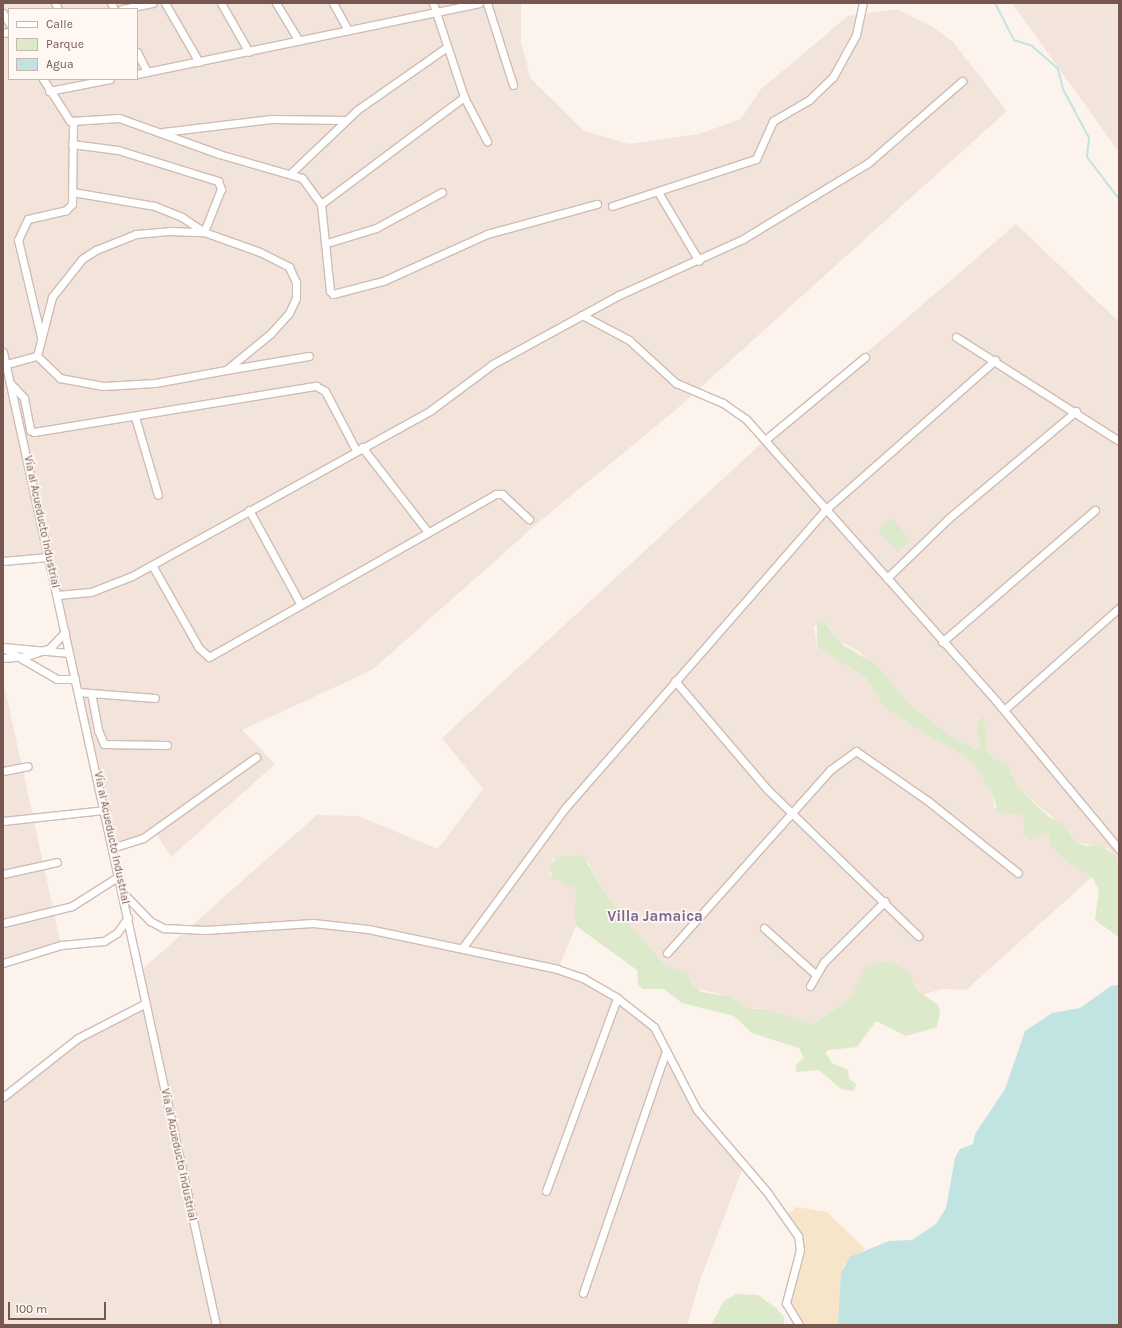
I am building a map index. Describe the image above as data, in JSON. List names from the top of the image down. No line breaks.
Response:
{"streets":{"street":["Vía al Acueducto Industrial"]},"districts":["Villa Jamaica"],"legend":["Calle","Parque","Agua"],"scale_bar":"100 m"}
